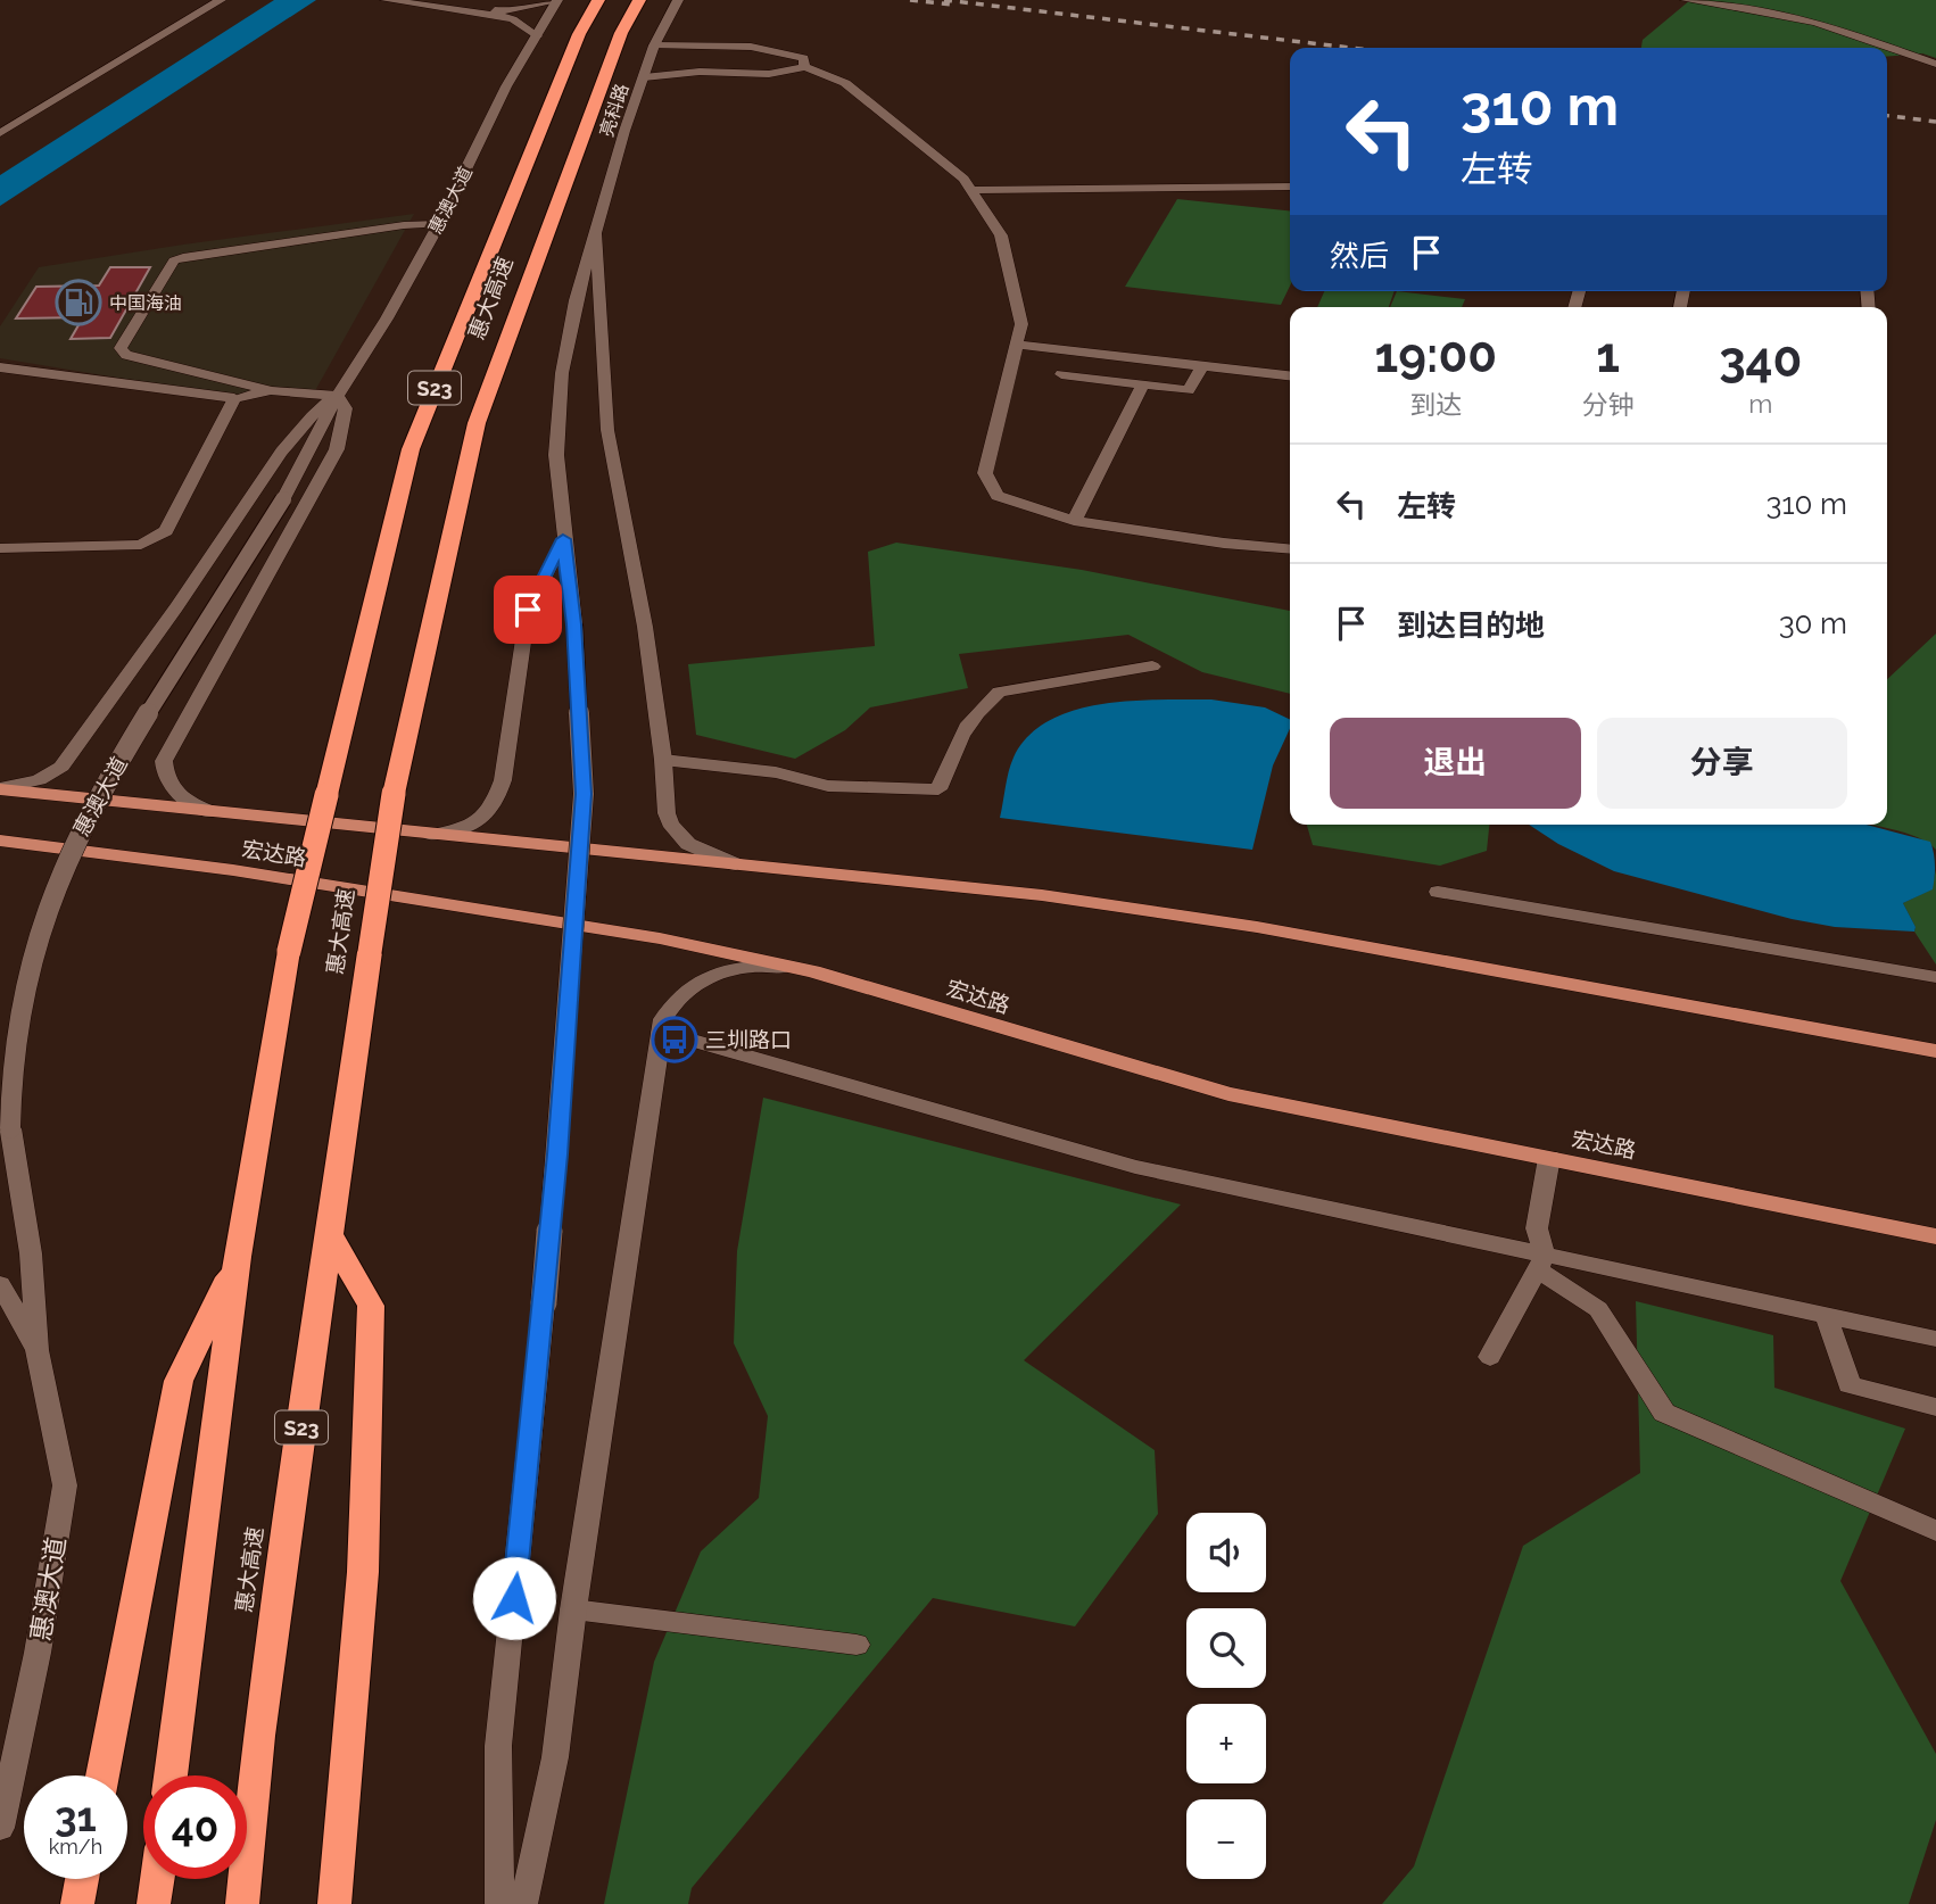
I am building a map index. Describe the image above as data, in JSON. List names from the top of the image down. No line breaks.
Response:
{"streets":{"highway":["惠大高速","S23"],"main road":["宏达路"],"street":["亮科路","惠澳大道"]},"places":{"fuel station":["中国海油"],"bus stop":["三圳路口"]},"page":{"turn":["310 m","左转"],"then":"然后","eta":["19:00","到达","1","分钟","340","m"],"list":[{"name":"左转","value":"310 m"},{"name":"到达目的地","value":"30 m"}],"buttons":["退出","分享"],"map_buttons":["+","−"],"speed":"31 km/h","limit":"40"}}
